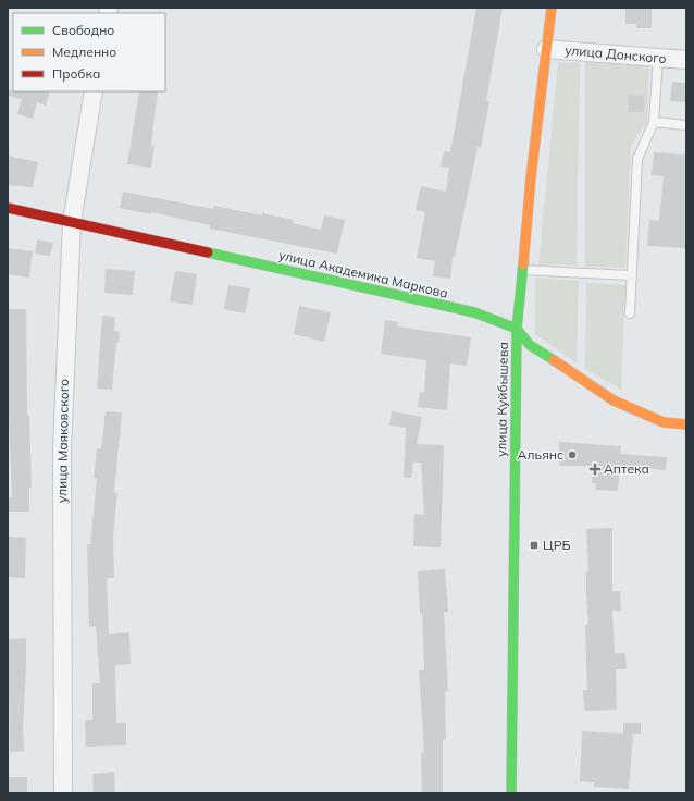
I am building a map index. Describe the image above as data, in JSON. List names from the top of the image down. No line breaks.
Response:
{"streets":{"street":["улица Донского","улица Академика Маркова","улица Куйбышева","улица Маяковского"]},"crossings":[["улица Донского","улица Куйбышева"],["улица Академика Маркова","улица Куйбышева"],["улица Академика Маркова","улица Маяковского"]],"places":{"other":["Альянс"],"health":["Аптека"],"transit":["ЦРБ"]},"legend":["Свободно","Медленно","Пробка"]}
